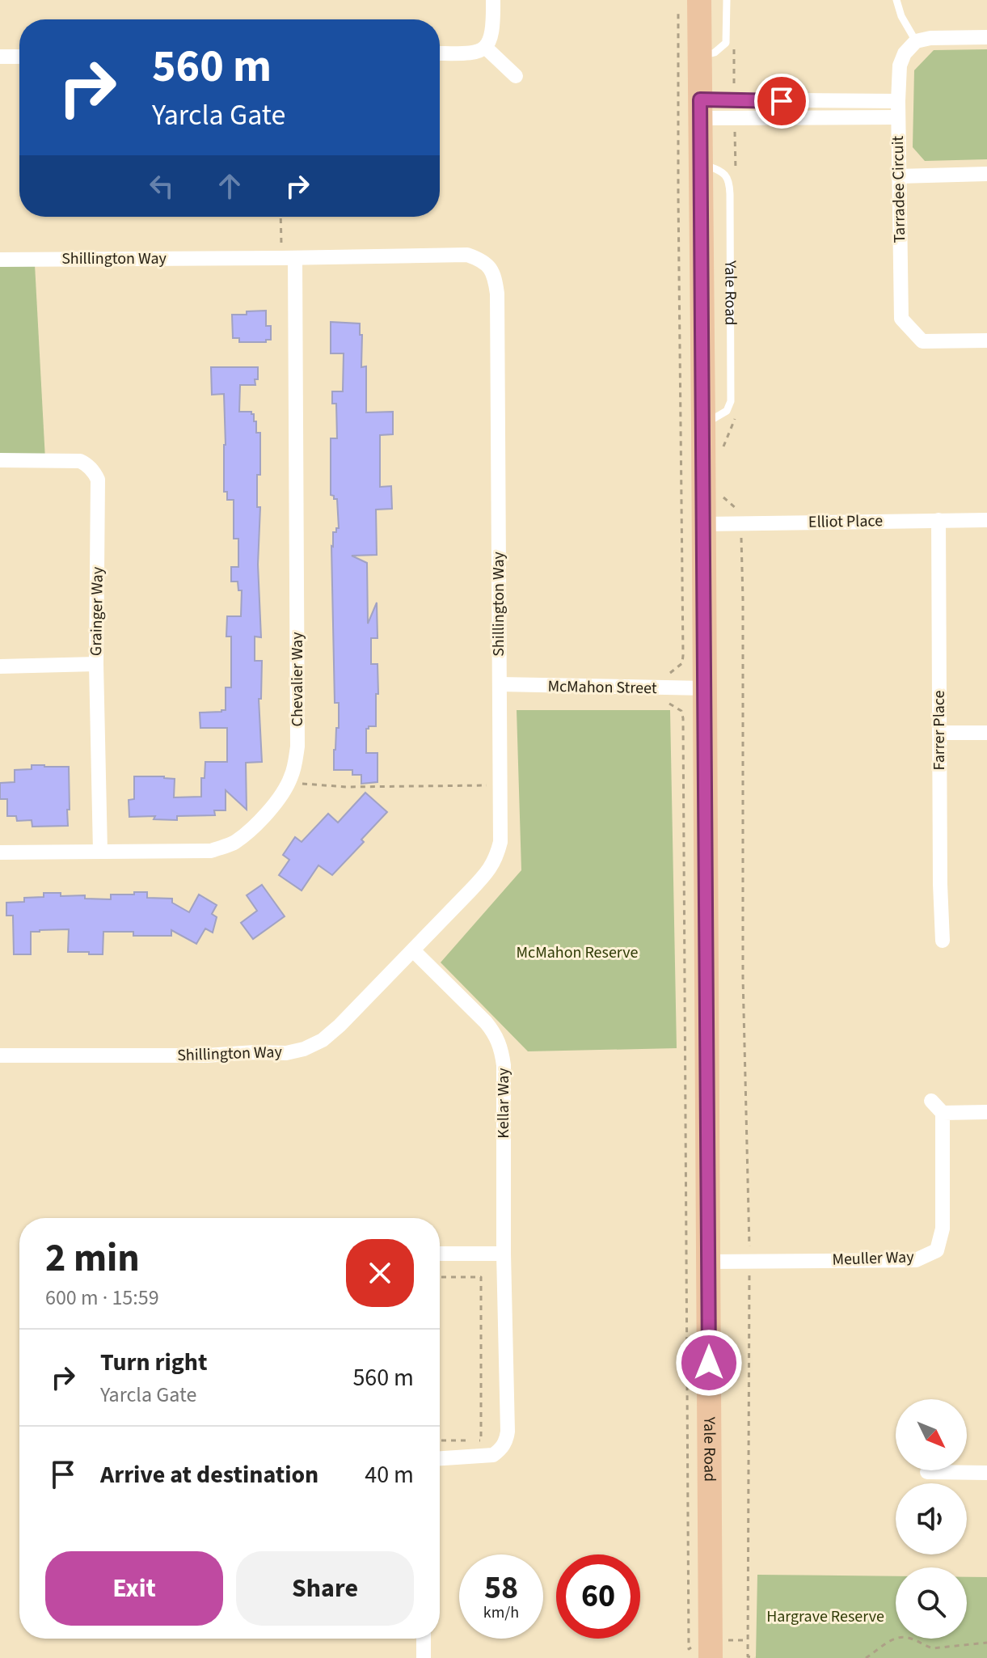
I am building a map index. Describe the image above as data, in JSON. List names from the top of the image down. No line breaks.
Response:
{"streets":{"main road":["Yale Road"],"street":["Tarradee Circuit","Shillington Way","Elliot Place","Grainger Way","Chevalier Way","McMahon Street","Farrer Place","Kellar Way","Meuller Way"]},"crossings":[["Shillington Way","Chevalier Way"],["Shillington Way","McMahon Street"],["Shillington Way","Kellar Way"],["Yale Road","Elliot Place"],["Yale Road","McMahon Street"],["Yale Road","Meuller Way"],["Elliot Place","Farrer Place"],["Grainger Way","Chevalier Way"]],"parks":["McMahon Reserve","Hargrave Reserve"],"north":"bottom right","page":{"turn":["560 m","Yarcla Gate"],"heading":["2 min","600 m · 15:59"],"list":[{"name":"Turn right","note":"Yarcla Gate","value":"560 m"},{"name":"Arrive at destination","value":"40 m"}],"buttons":["Exit","Share"],"speed":"58 km/h","limit":"60"}}
